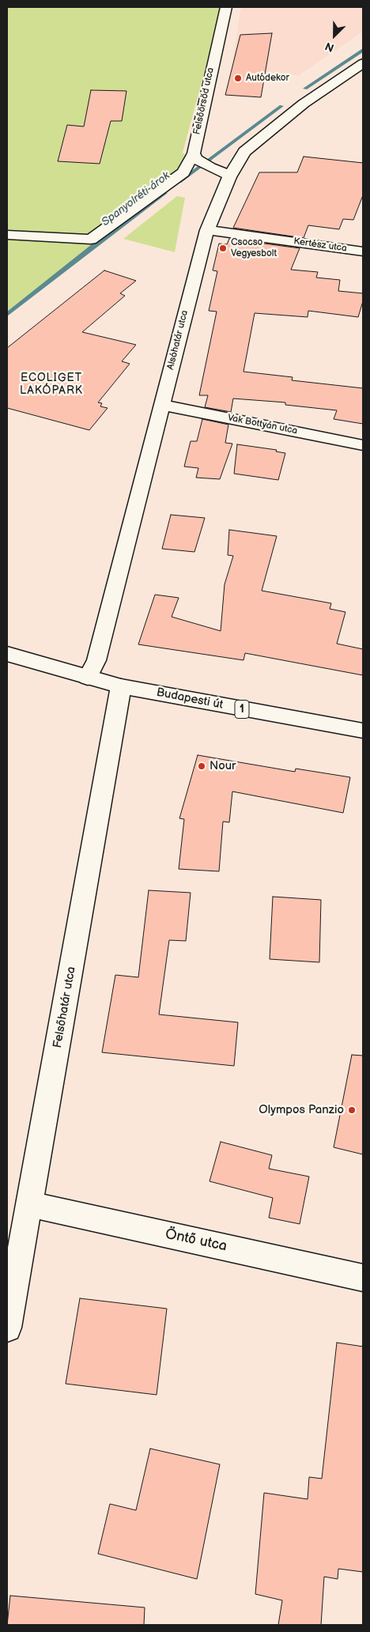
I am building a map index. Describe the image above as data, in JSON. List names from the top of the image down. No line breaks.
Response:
{"streets":{"street":["Felsőörsöd utca","Kertész utca","Alsóhatár utca","Vak Bottyán utca","Budapesti út","1","Felsőhatár utca","Öntő utca"]},"crossings":[["Kertész utca","Alsóhatár utca"],["Alsóhatár utca","Vak Bottyán utca"],["Alsóhatár utca","Budapesti út"],["Budapesti út","Felsőhatár utca"],["Felsőhatár utca","Öntő utca"]],"districts":["ECOLIGET LAKÓPARK"],"water":["Spanyolréti-árok"],"places":["Autódekor","Csocso Vegyesbolt","Nour","Olympos Panzio"],"north":"bottom left"}
